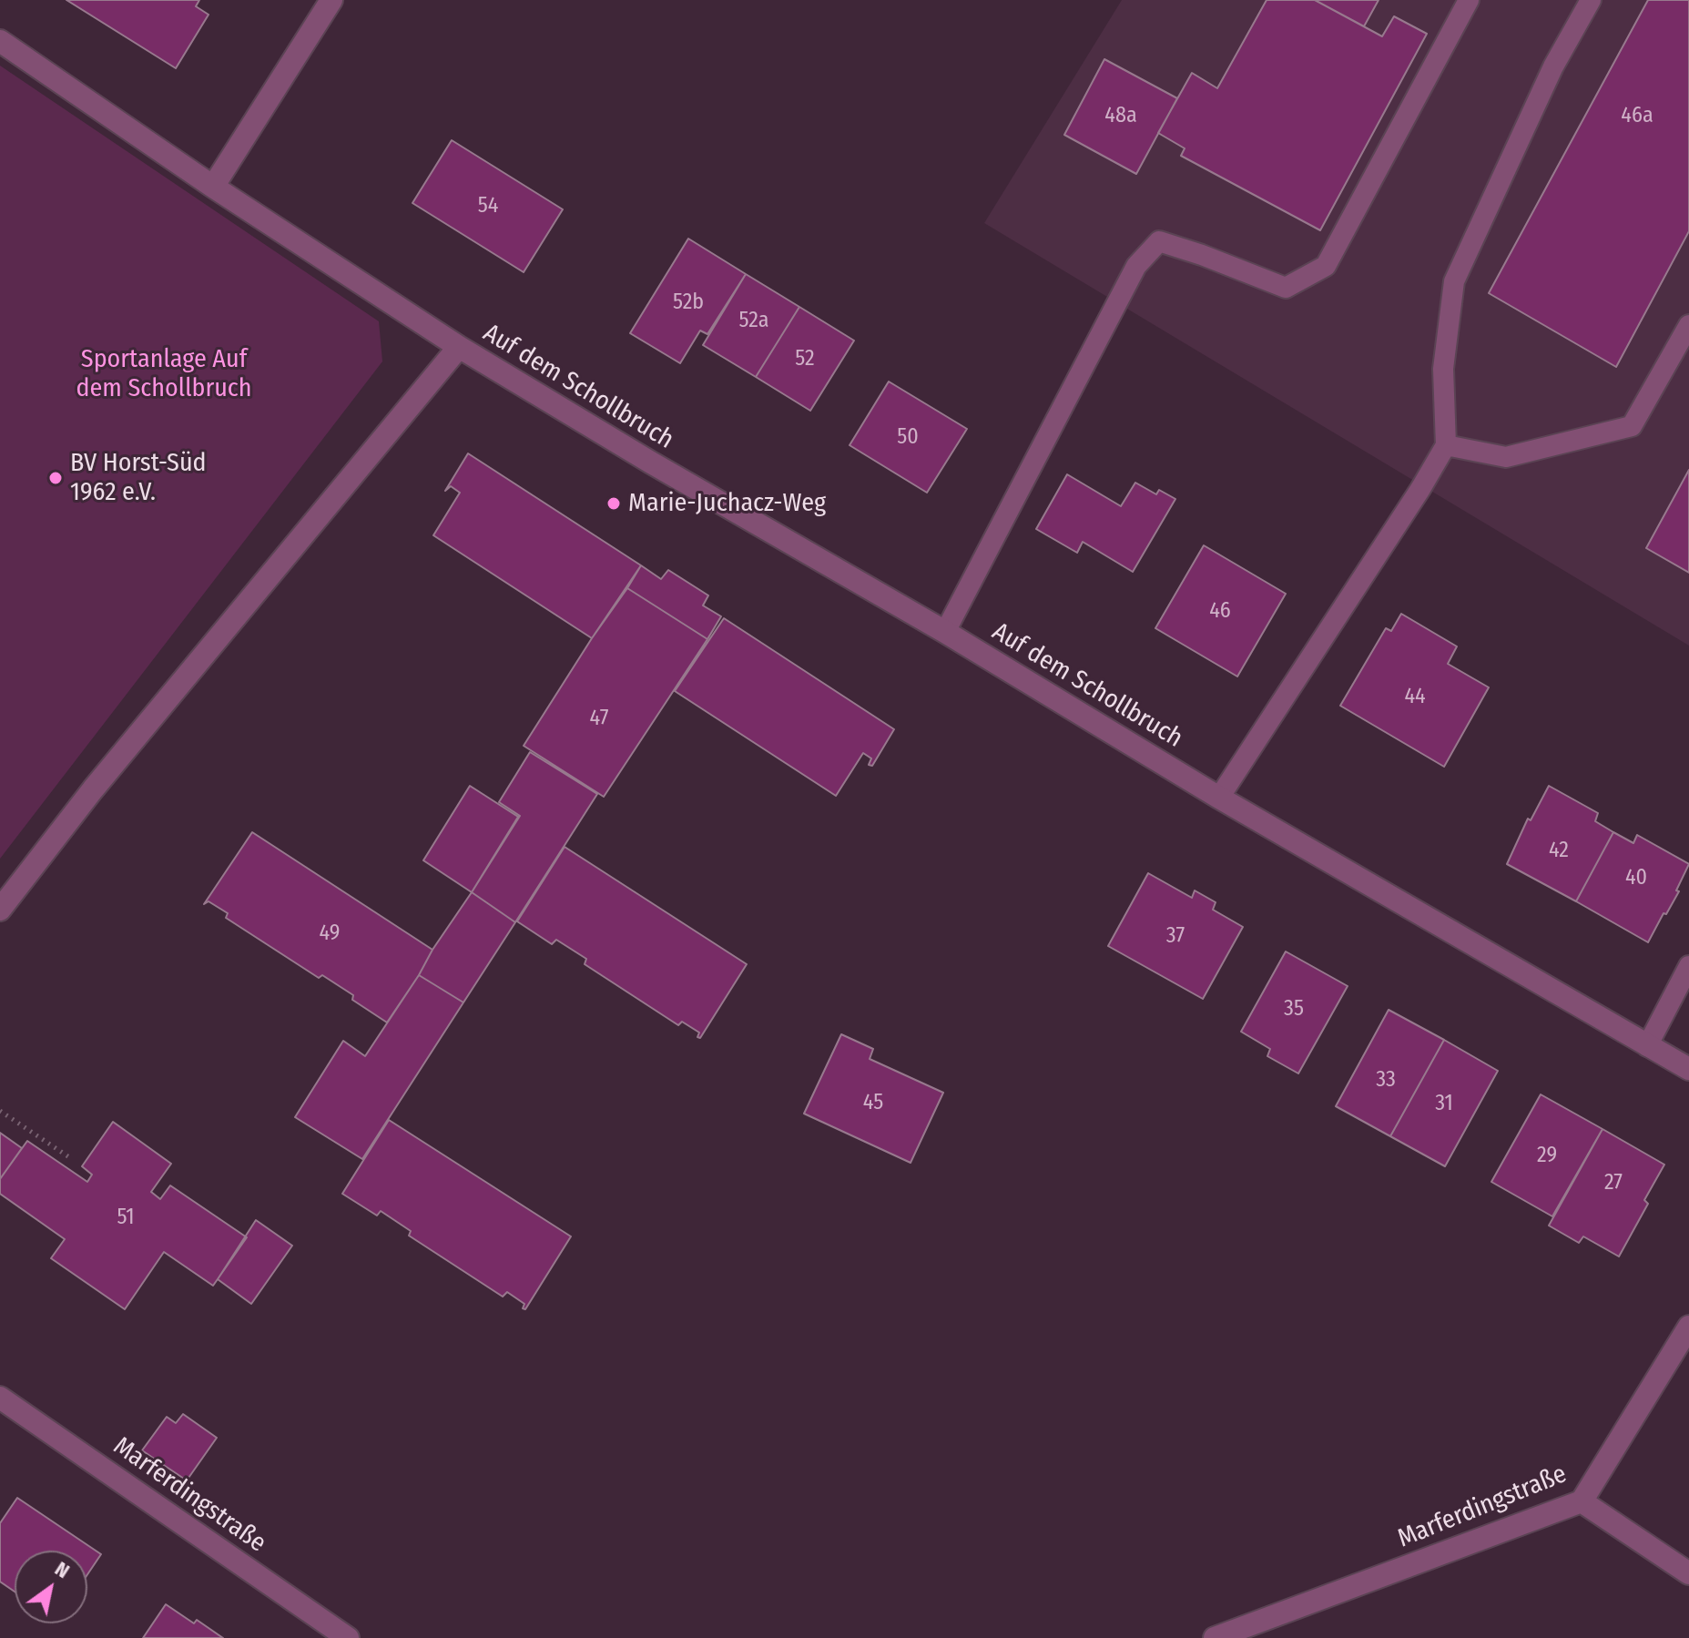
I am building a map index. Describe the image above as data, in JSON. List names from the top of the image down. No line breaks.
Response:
{"streets":{"street":["Auf dem Schollbruch","Marferdingstraße"]},"parks":["Sportanlage Auf dem Schollbruch"],"places":["BV Horst-Süd 1962 e.V.","Marie-Juchacz-Weg"],"house_numbers":["48a","46a","54","52b","52a","52","50","46","44","47","42","40","49","37","35","33","45","31","29","27","51"],"north":"top right"}
